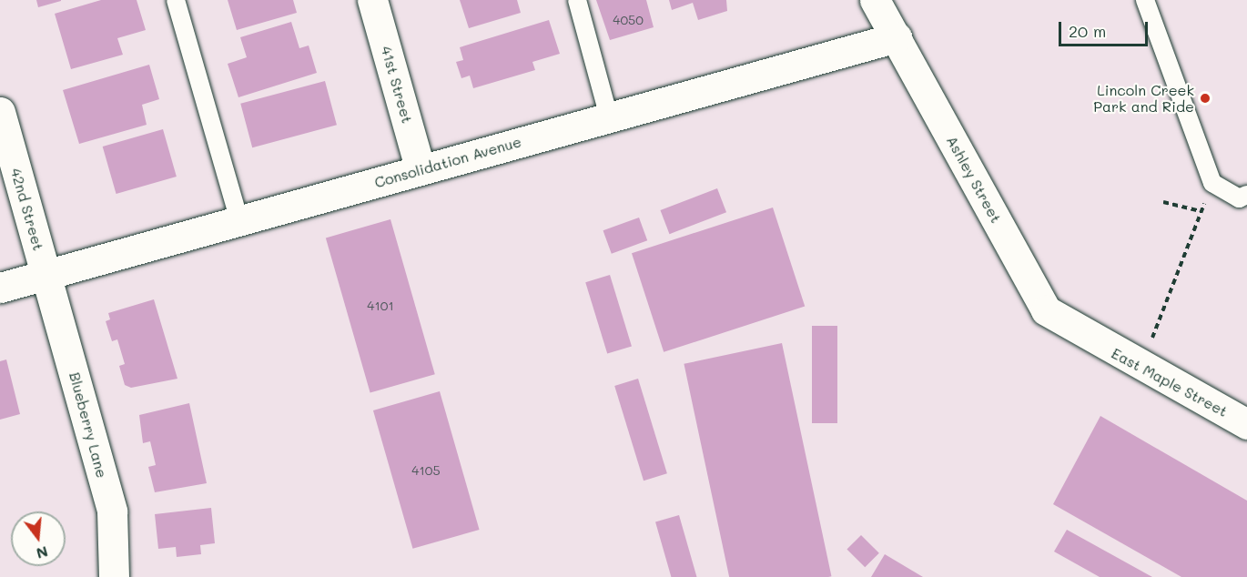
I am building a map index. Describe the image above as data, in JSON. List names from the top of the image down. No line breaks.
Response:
{"streets":{"street":["41st Street","Consolidation Avenue","Ashley Street","42nd Street","East Maple Street","Blueberry Lane"]},"crossings":[["41st Street","Consolidation Avenue"],["Consolidation Avenue","Ashley Street"],["Consolidation Avenue","42nd Street"],["Consolidation Avenue","Blueberry Lane"],["Ashley Street","East Maple Street"],["42nd Street","Blueberry Lane"]],"places":["Lincoln Creek Park and Ride"],"house_numbers":["4050","4101","4105"],"scale_bar":"20 m","north":"bottom"}
